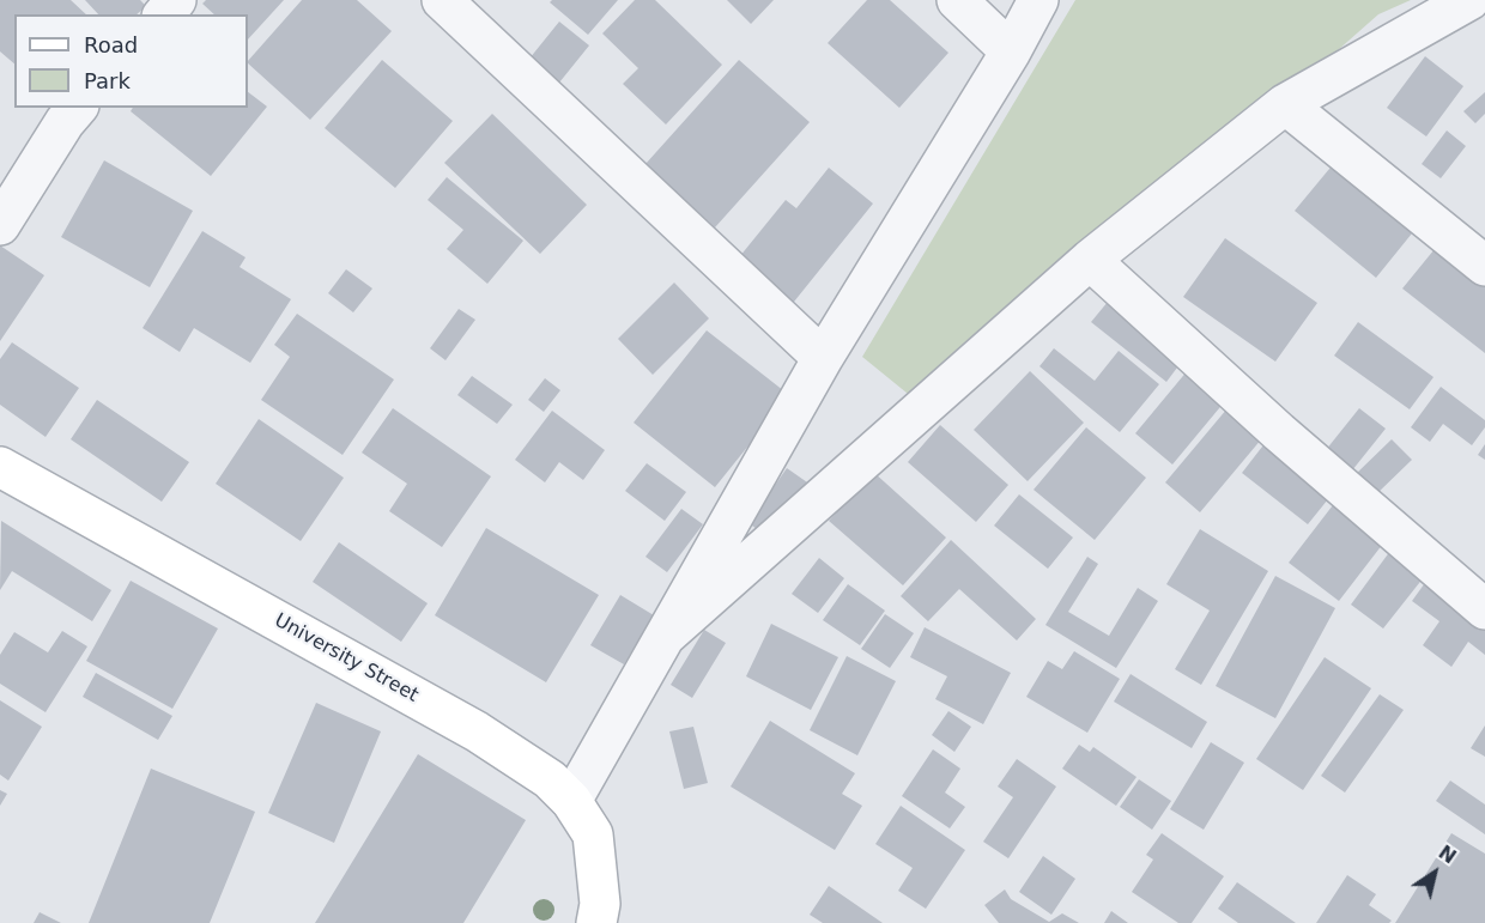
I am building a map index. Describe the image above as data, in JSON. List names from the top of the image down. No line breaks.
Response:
{"streets":{"street":["University Street"]},"legend":["Road","Park"],"north":"top right"}
